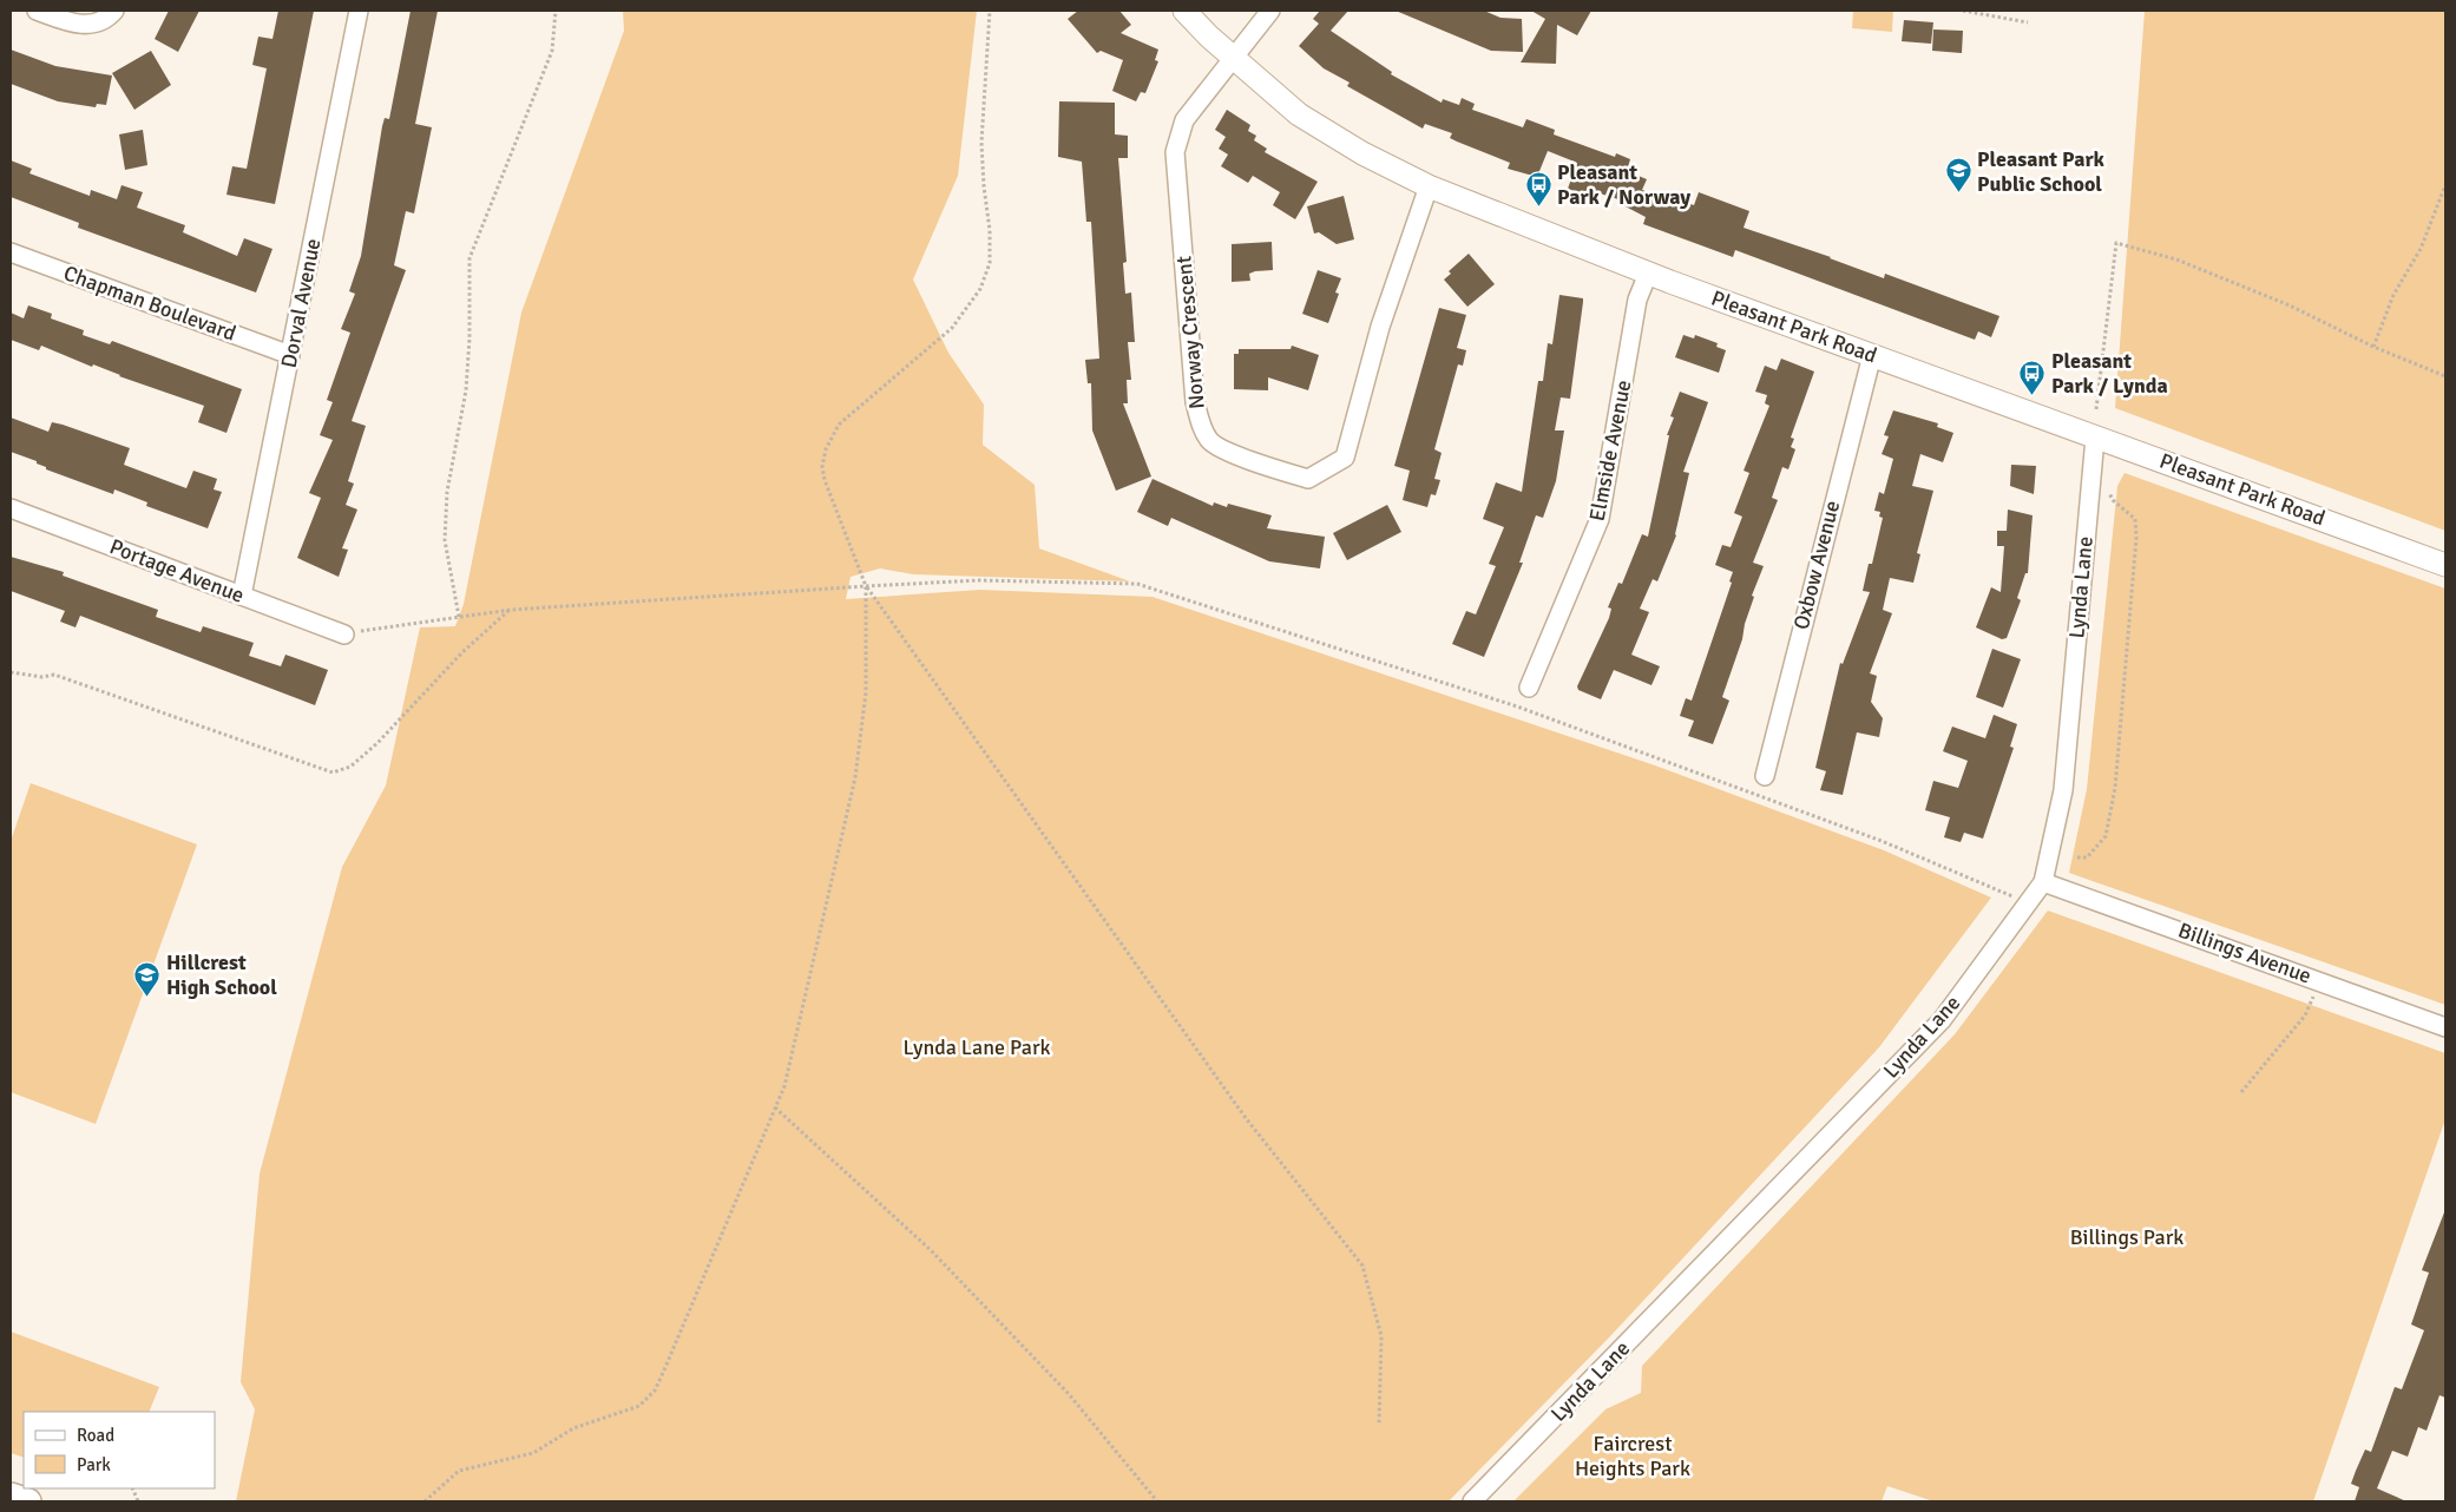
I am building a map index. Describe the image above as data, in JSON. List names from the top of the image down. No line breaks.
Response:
{"streets":{"street":["Chapman Boulevard","Dorval Avenue","Pleasant Park Road","Norway Crescent","Elmside Avenue","Oxbow Avenue","Portage Avenue","Lynda Lane","Billings Avenue"]},"crossings":[["Chapman Boulevard","Dorval Avenue"],["Dorval Avenue","Portage Avenue"],["Pleasant Park Road","Norway Crescent"],["Pleasant Park Road","Elmside Avenue"],["Pleasant Park Road","Oxbow Avenue"],["Pleasant Park Road","Lynda Lane"],["Lynda Lane","Billings Avenue"]],"parks":["Lynda Lane Park","Billings Park","Faircrest Heights Park"],"places":{"school or university":["Pleasant Park Public School","Hillcrest High School"],"bus stop":["Pleasant Park / Norway","Pleasant Park / Lynda"]},"legend":["Road","Park"]}
